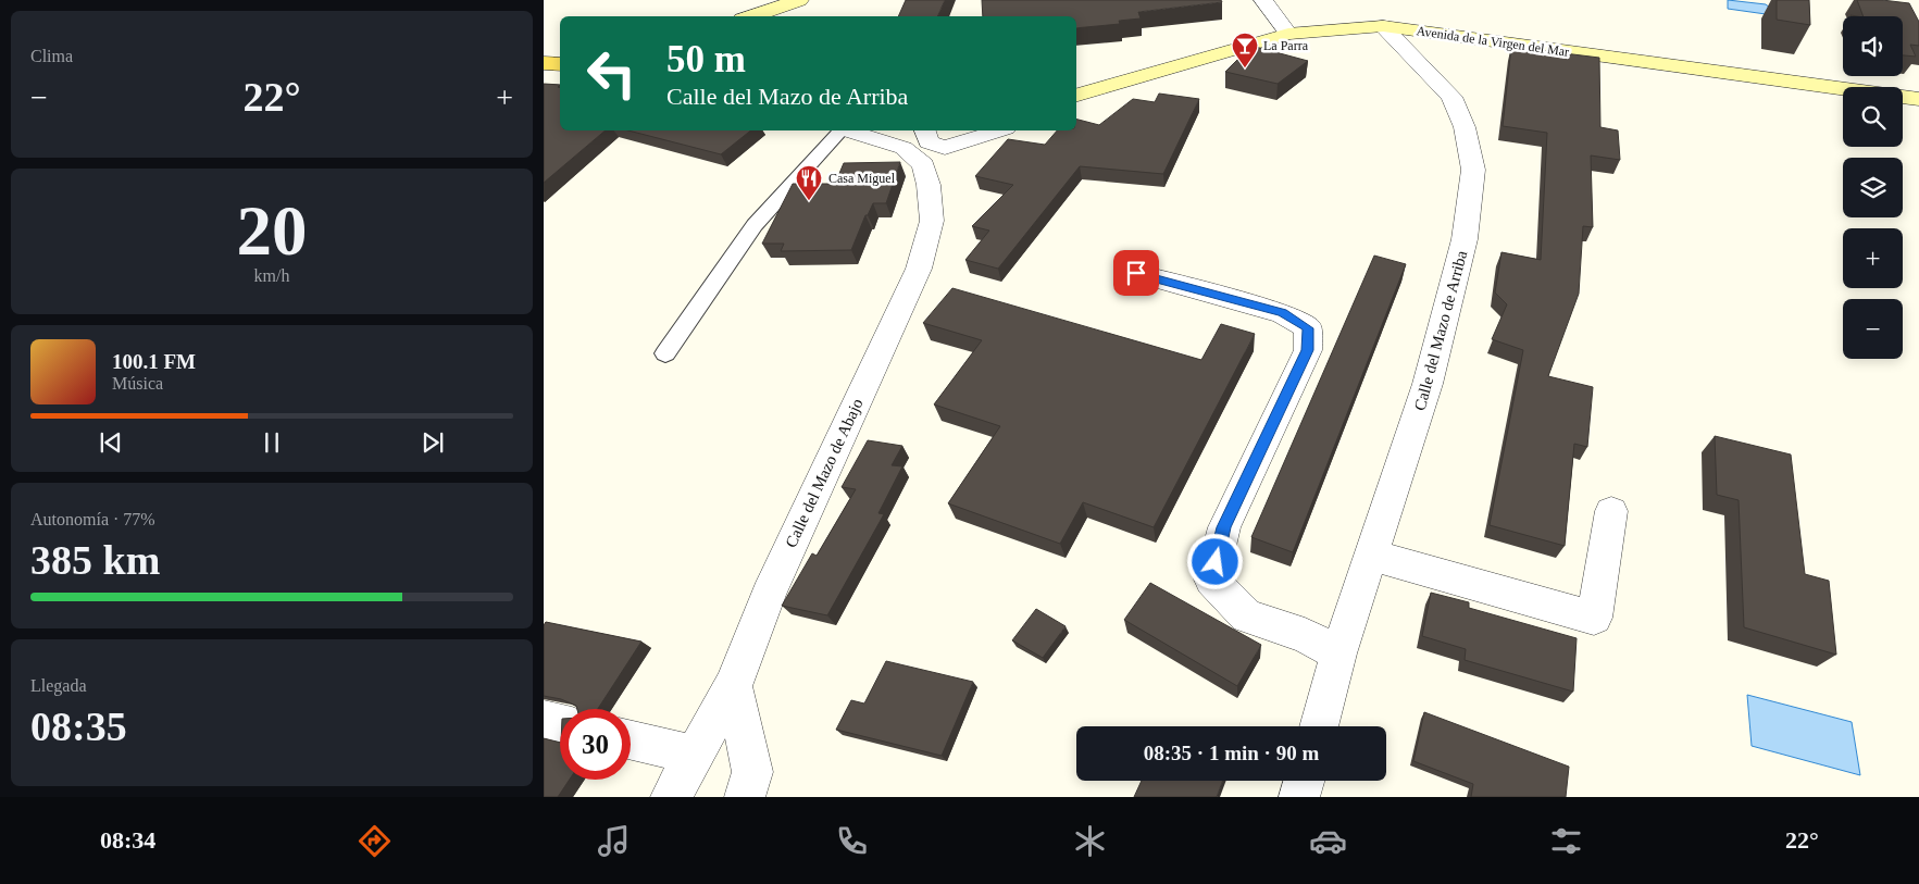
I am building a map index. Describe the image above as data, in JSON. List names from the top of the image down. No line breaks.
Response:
{"streets":{"main road":["Avenida de la Virgen del Mar"],"street":["Calle del Mazo de Arriba","Calle del Mazo de Abajo"]},"crossings":[["Avenida de la Virgen del Mar","Calle del Mazo de Arriba"]],"places":{"bar":["La Parra"],"restaurant":["Casa Miguel"]},"page":{"tile":["Clima",["20","km/h"],["Autonomía · 77%","385 km"],["Llegada","08:35"]],"map_buttons":["+","−"],"turn":["50 m","Calle del Mazo de Arriba"],"heat":["−","22°","+"],"song":["100.1 FM","Música"],"limit":"30","trip":"08:35 · 1 min · 90 m","tabs":["08:34","22°"]}}
